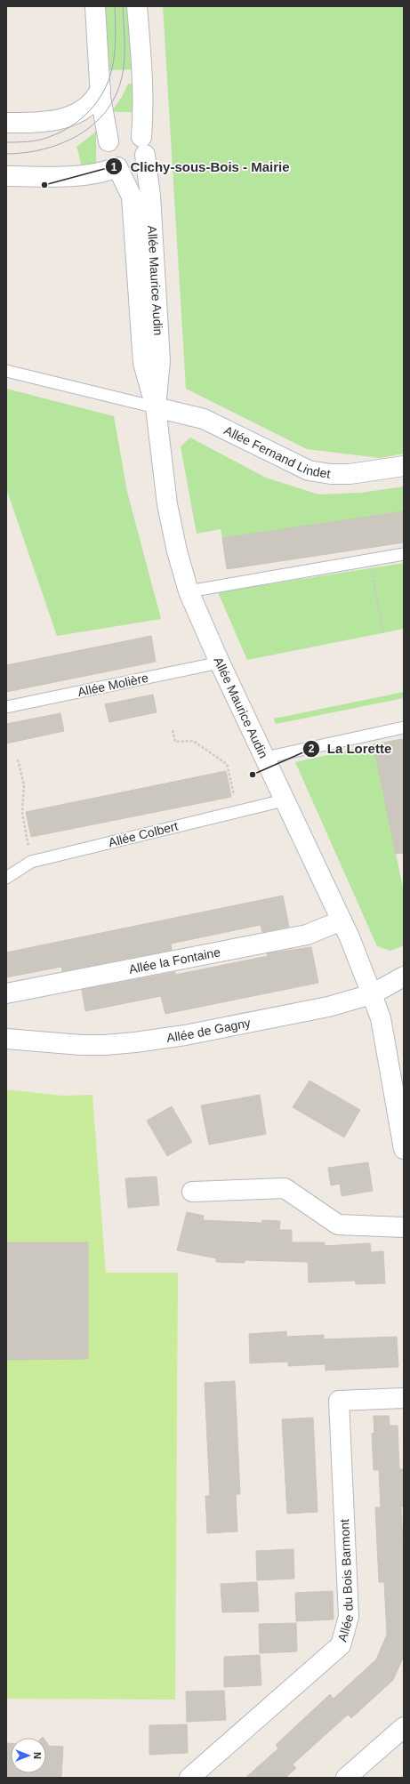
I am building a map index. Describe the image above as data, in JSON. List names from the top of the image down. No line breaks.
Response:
{"streets":{"street":["Allée Maurice Audin","Allée Fernand Lindet","Allée la Fontaine","Allée de Gagny","Allée du Bois Barmont"],"lane":["Allée Molière","Allée Colbert"]},"crossings":[["Allée Maurice Audin","Allée Fernand Lindet"],["Allée Maurice Audin","Allée Molière"],["Allée Maurice Audin","Allée Colbert"],["Allée Maurice Audin","Allée la Fontaine"],["Allée Maurice Audin","Allée de Gagny"]],"places":["Clichy-sous-Bois - Mairie","La Lorette"],"north":"right"}
